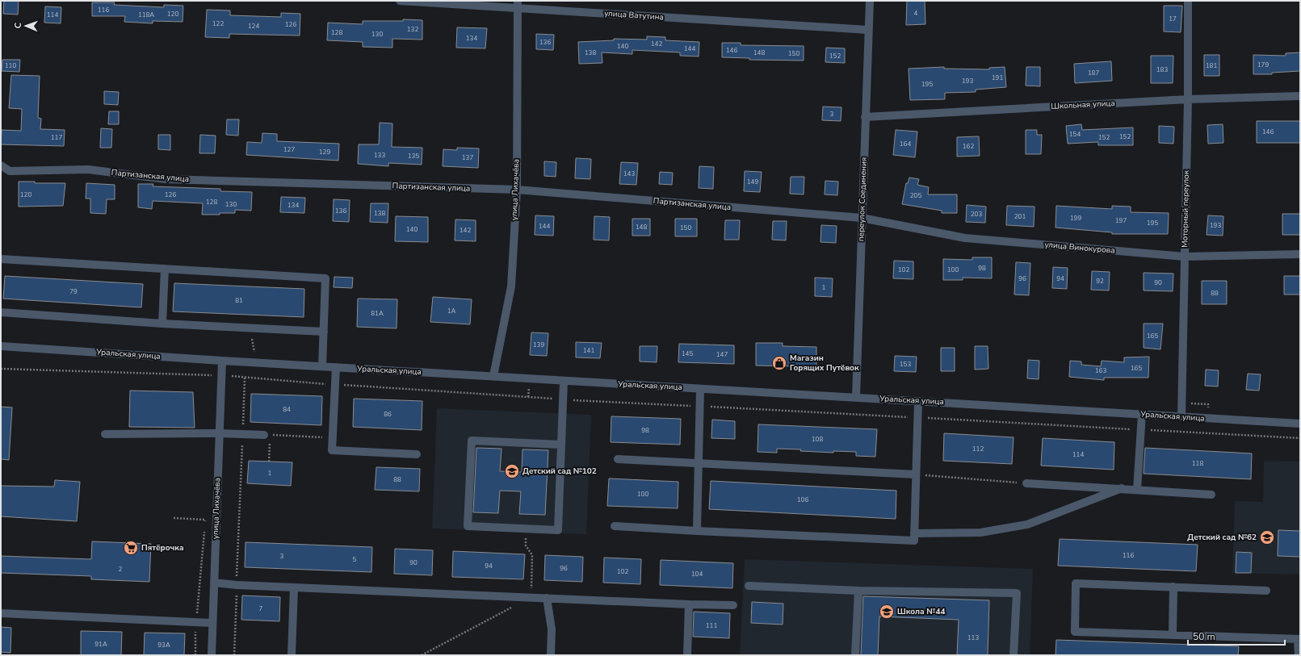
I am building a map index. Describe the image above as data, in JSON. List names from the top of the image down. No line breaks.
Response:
{"streets":{"street":["улица Ватутина","Школьная улица","Партизанская улица","улица Лихачёва","переулок Соединения","Моторный переулок","улица Винокурова","Уральская улица"]},"crossings":[["улица Ватутина","улица Лихачёва"],["улица Ватутина","переулок Соединения"],["Школьная улица","переулок Соединения"],["Школьная улица","Моторный переулок"],["Партизанская улица","улица Лихачёва"],["Партизанская улица","переулок Соединения"],["Партизанская улица","улица Винокурова"],["улица Лихачёва","Уральская улица"],["переулок Соединения","улица Винокурова"],["переулок Соединения","Уральская улица"],["Моторный переулок","улица Винокурова"],["Моторный переулок","Уральская улица"]],"places":{"shop":["Магазин Горящих Путёвок"],"school or university":["Детский сад №102","Детский сад №62","Школа №44"],"supermarket":["Пятёрочка"]},"house_numbers":["116","4","120","114","118А","17","122","126","124","132","128","130","134","136","142","140","144","146","138","148","150","152","179","110","181","183","187","191","193","195","3","146","154","152","117","152","164","162","127","129","133","135","137","143","149","120","126","205","128","130","134","136","138","203","201","199","197","195","193","144","148","150","140","142","98","102","100","96","94","92","90","1","79","88","81","1А","81А","165","139","141","145","147","153","165","163","84","86","98","108","112","114","118","1","88","100","106","116","3","5","90","94","96","2","102","104","7","111","113","91А","93А"],"scale_bar":"50 m","north":"left"}
